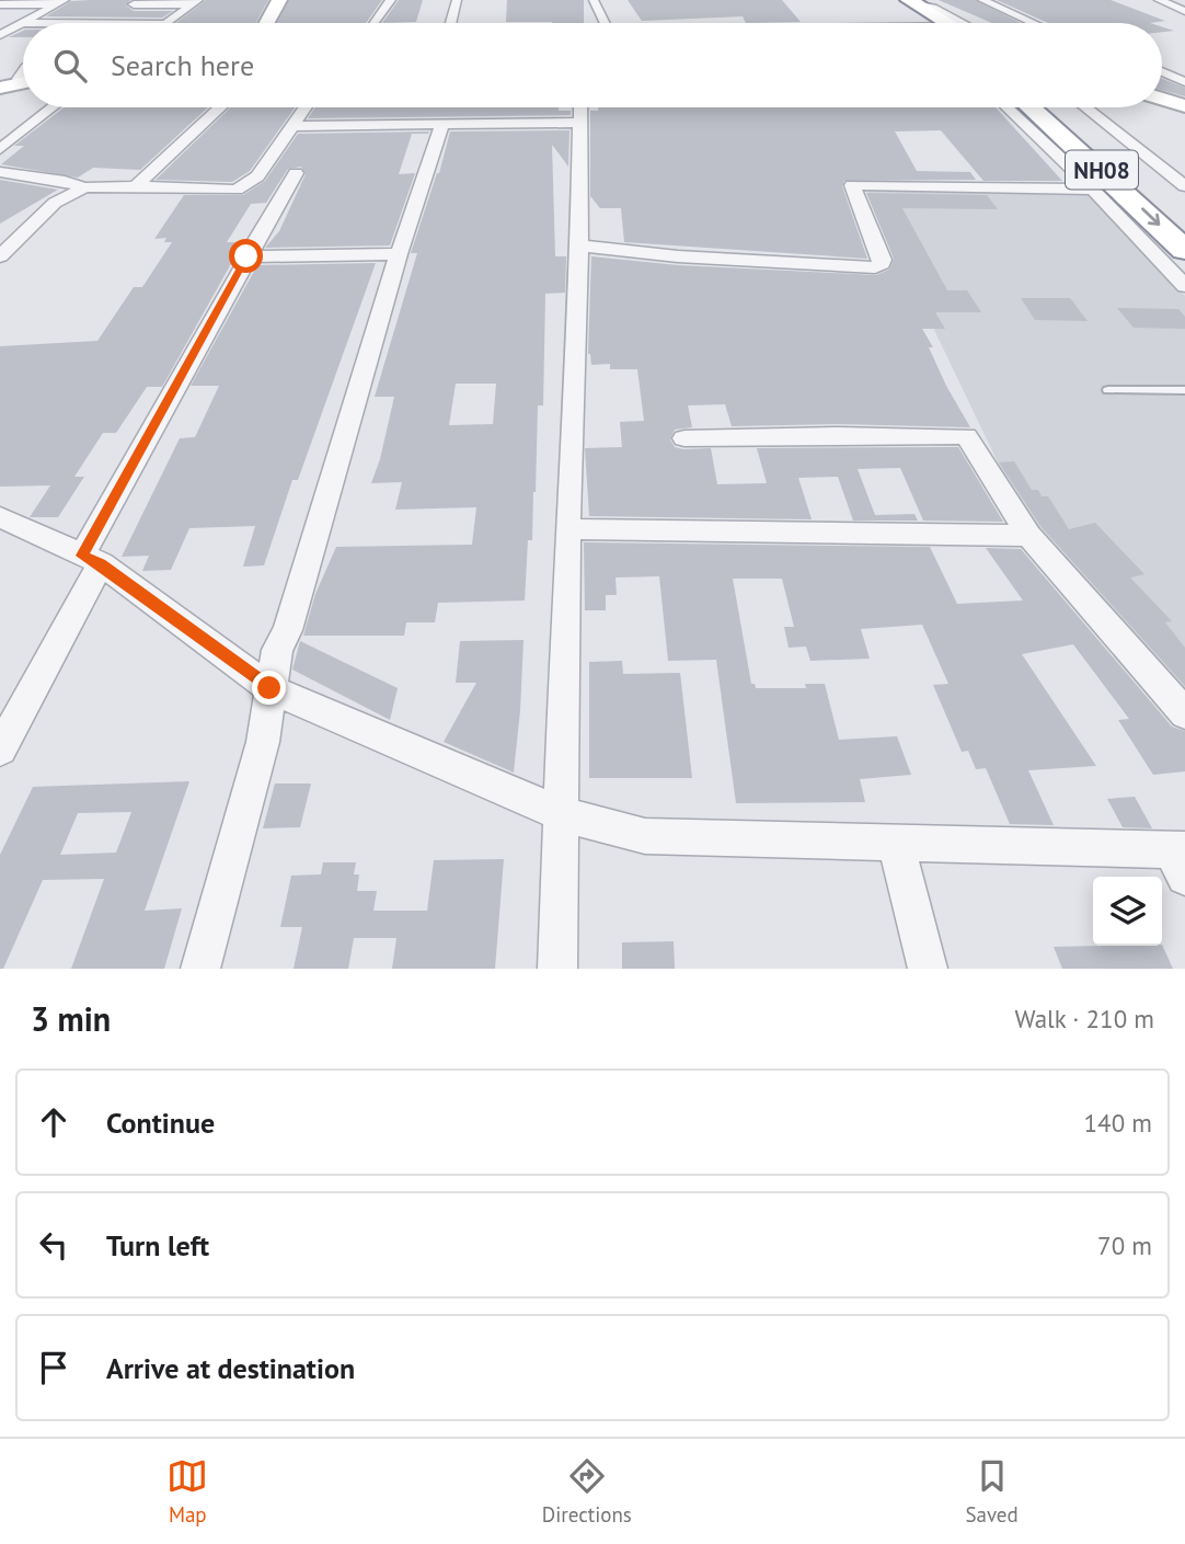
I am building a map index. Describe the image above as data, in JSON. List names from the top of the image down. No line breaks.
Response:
{"streets":{"highway":["NH08"]},"page":{"search":"Search here","heading":["3 min","Walk · 210 m"],"list":[["Continue","140 m"],["Turn left","70 m"],"Arrive at destination"],"nav":["Map","Directions","Saved"]}}
